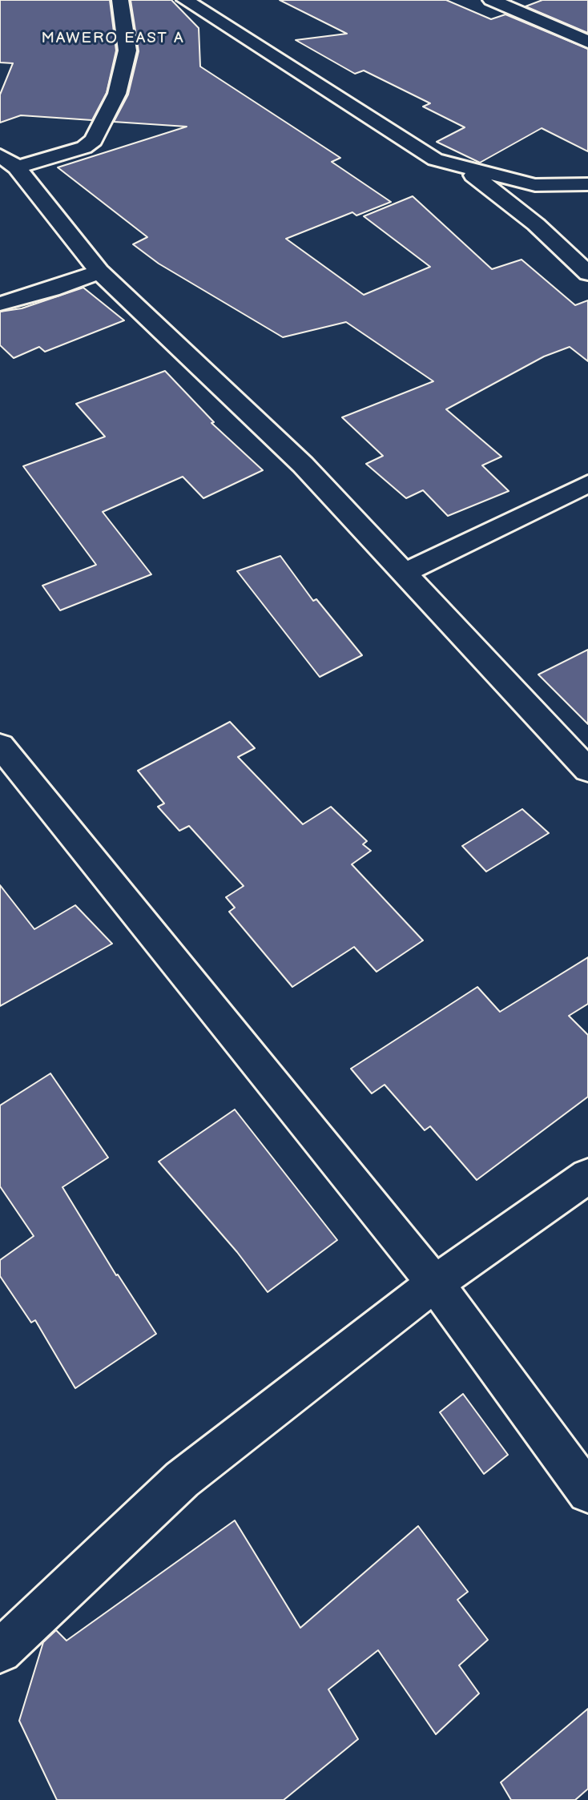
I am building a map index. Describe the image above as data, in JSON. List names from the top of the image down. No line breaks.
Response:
{"districts":["MAWERO EAST A"]}
